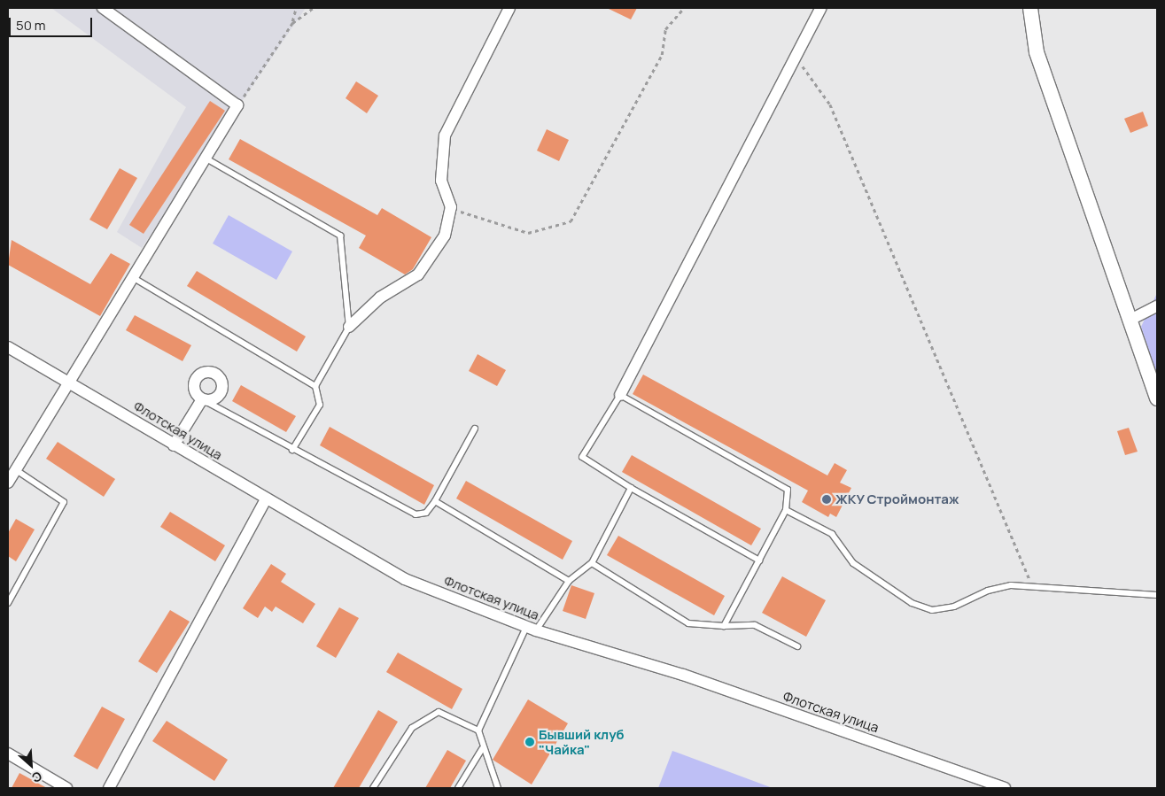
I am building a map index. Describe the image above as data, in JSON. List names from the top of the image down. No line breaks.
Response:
{"streets":{"street":["Флотская улица"]},"places":["ЖКУ Строймонтаж","Бывший клуб \"Чайка\""],"scale_bar":"50 m","north":"bottom right"}
